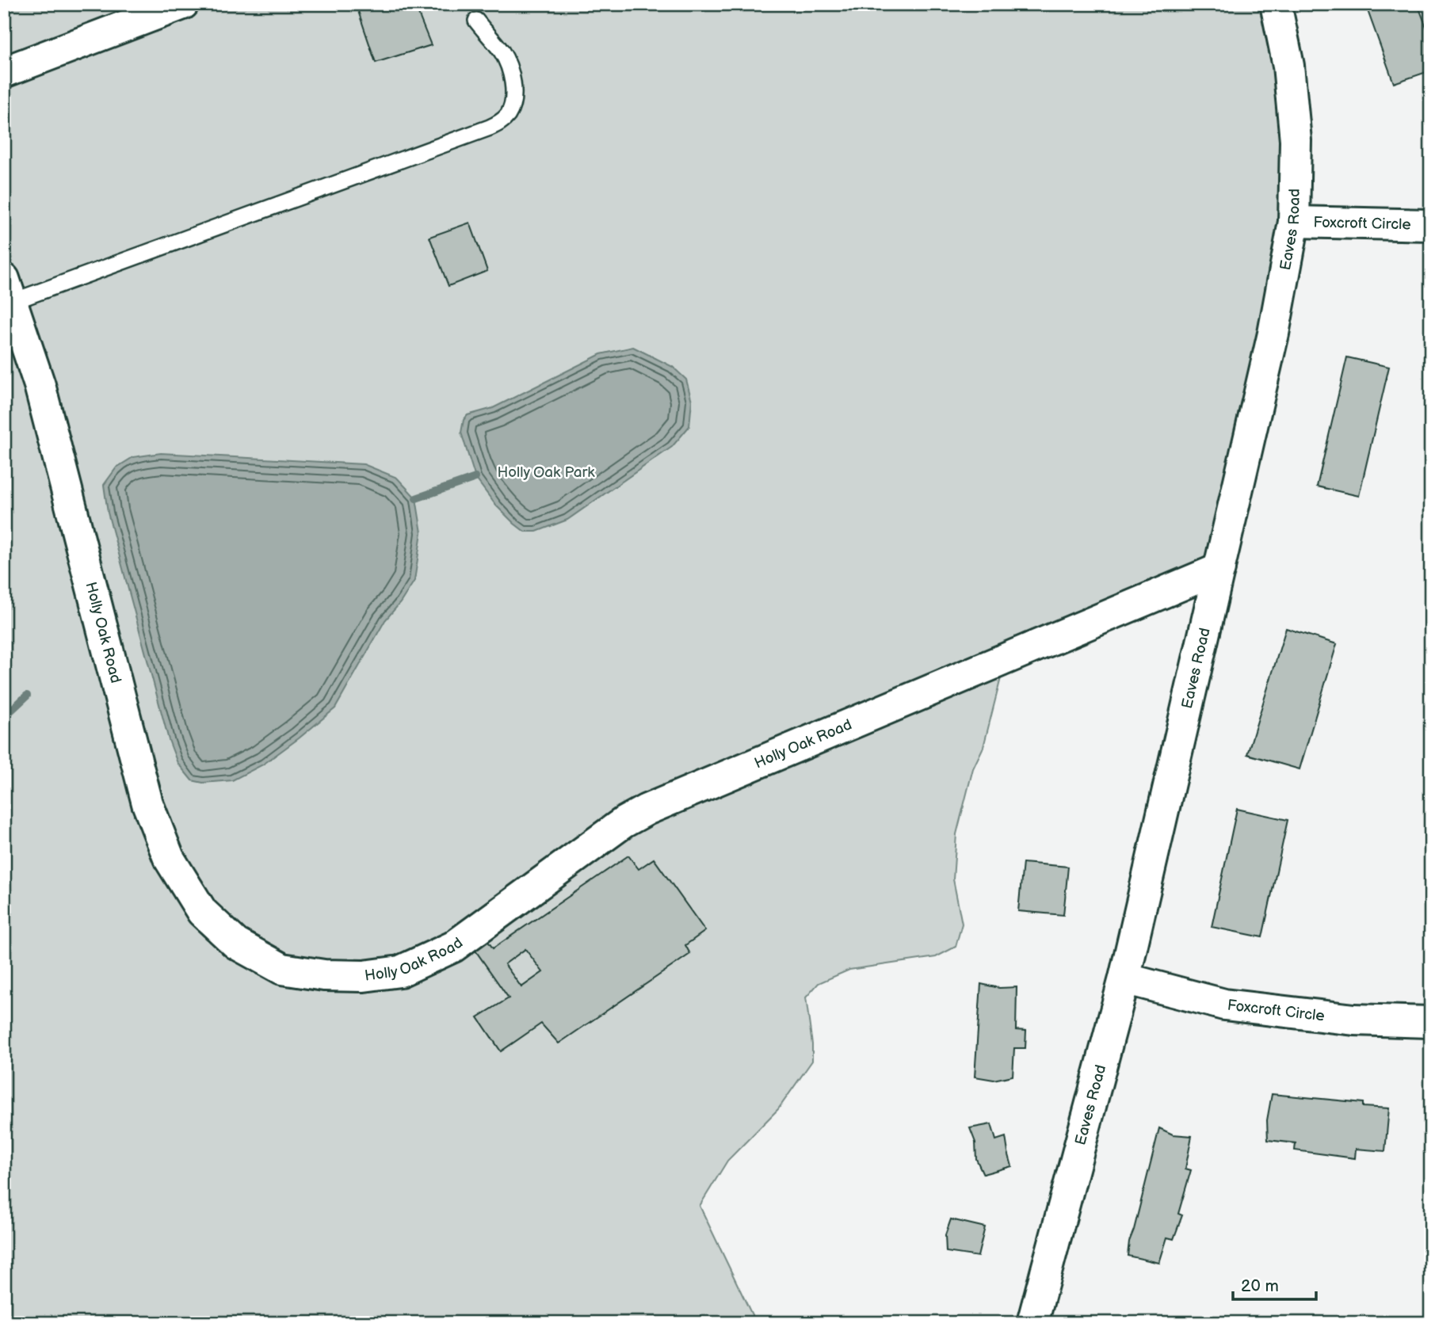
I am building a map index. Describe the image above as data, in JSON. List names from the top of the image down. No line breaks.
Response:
{"streets":{"street":["Foxcroft Circle","Eaves Road","Holly Oak Road"]},"crossings":[["Foxcroft Circle","Eaves Road"],["Eaves Road","Holly Oak Road"]],"parks":["Holly Oak Park"],"scale_bar":"20 m"}
